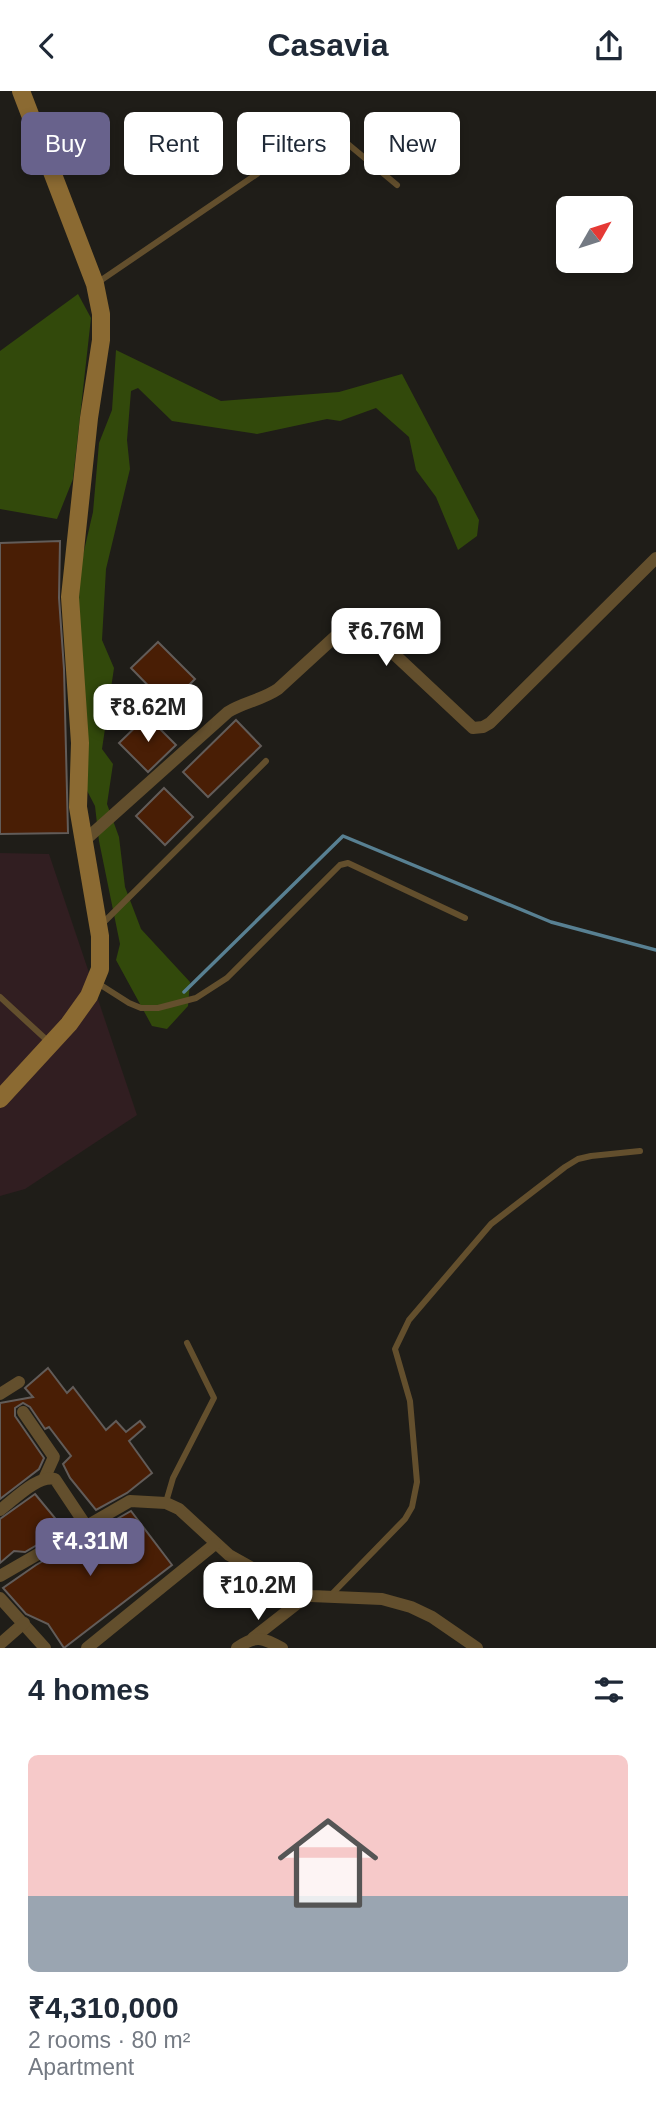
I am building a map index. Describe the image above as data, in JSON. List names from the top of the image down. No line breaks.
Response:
{"north":"top right","page":{"header":"Casavia","chip":["Buy","Rent","Filters","New"],"price":["₹6.76M","₹8.62M","₹4.31M","₹10.2M"],"heading":"4 homes","list":[{"name":"₹4,310,000","note":"2 rooms · 80 m² · Apartment"}]}}
